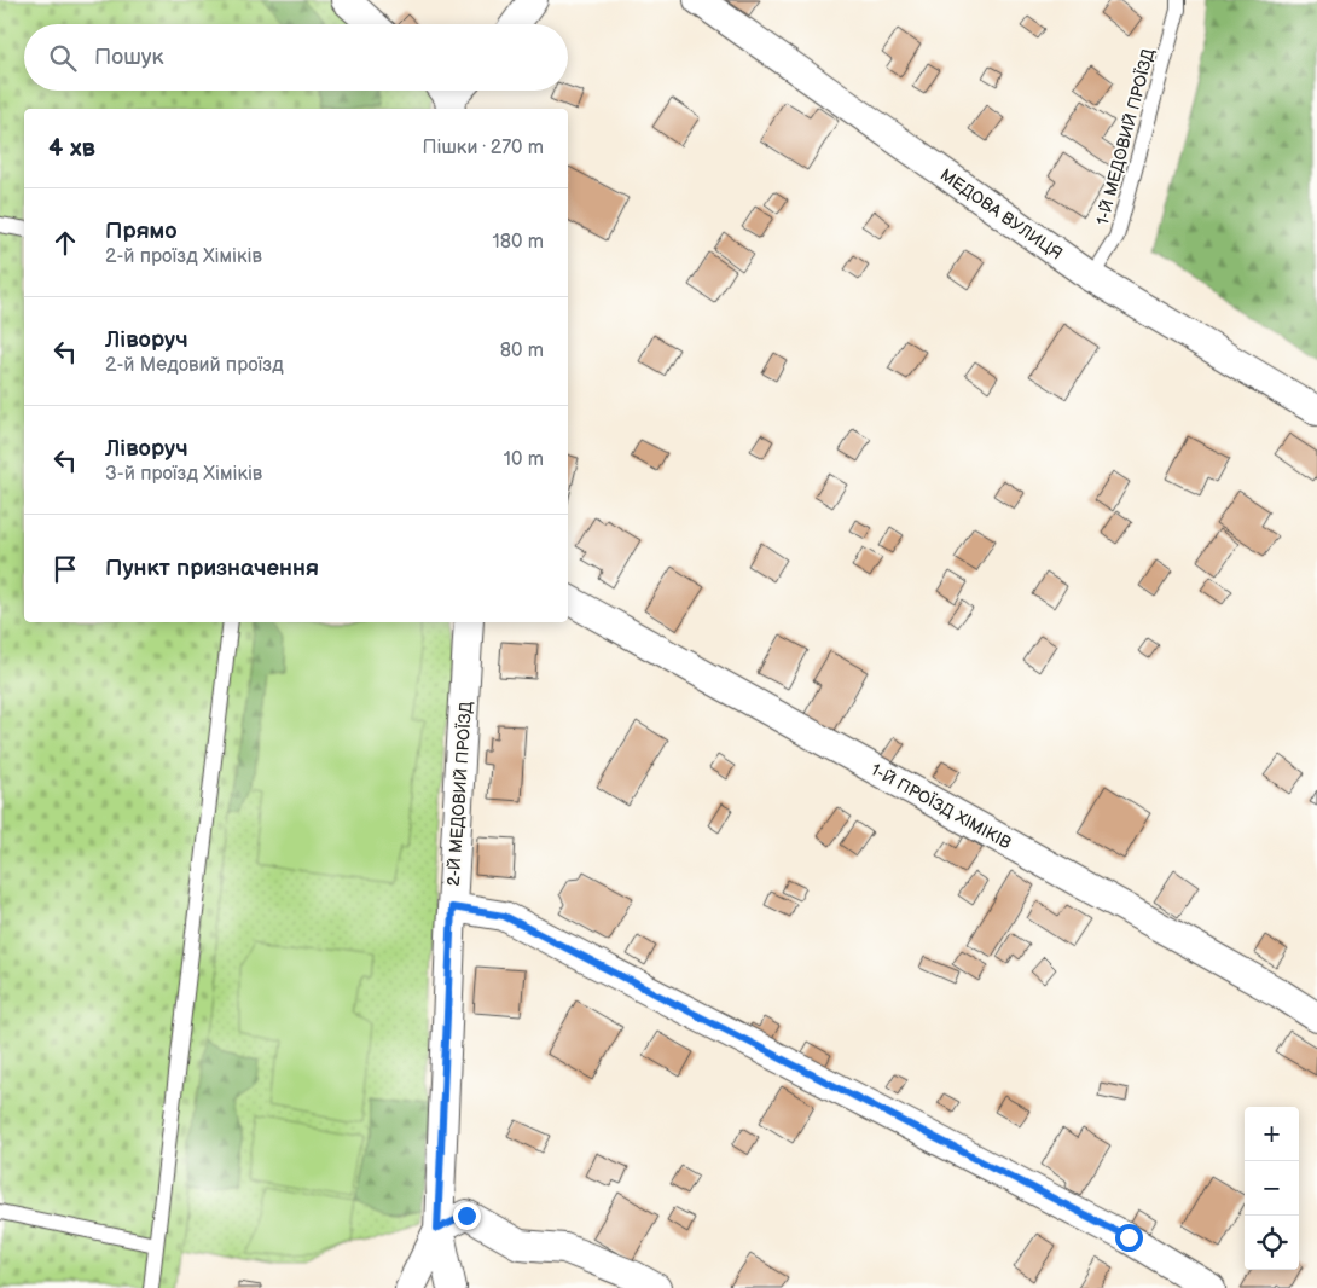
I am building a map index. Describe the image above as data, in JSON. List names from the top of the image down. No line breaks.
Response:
{"streets":{"street":["МЕДОВА ВУЛИЦЯ","2-Й МЕДОВИЙ ПРОЇЗД","1-Й ПРОЇЗД ХІМІКІВ"],"lane":["1-Й МЕДОВИЙ ПРОЇЗД"]},"crossings":[["1-Й МЕДОВИЙ ПРОЇЗД","МЕДОВА ВУЛИЦЯ"]],"page":{"search":"Пошук","heading":["4 хв","Пішки · 270 m"],"list":[["Прямо","2-й проїзд Хіміків","180 m"],["Ліворуч","2-й Медовий проїзд","80 m"],["Ліворуч","3-й проїзд Хіміків","10 m"],"Пункт призначення"],"map_buttons":["+","−"]}}
